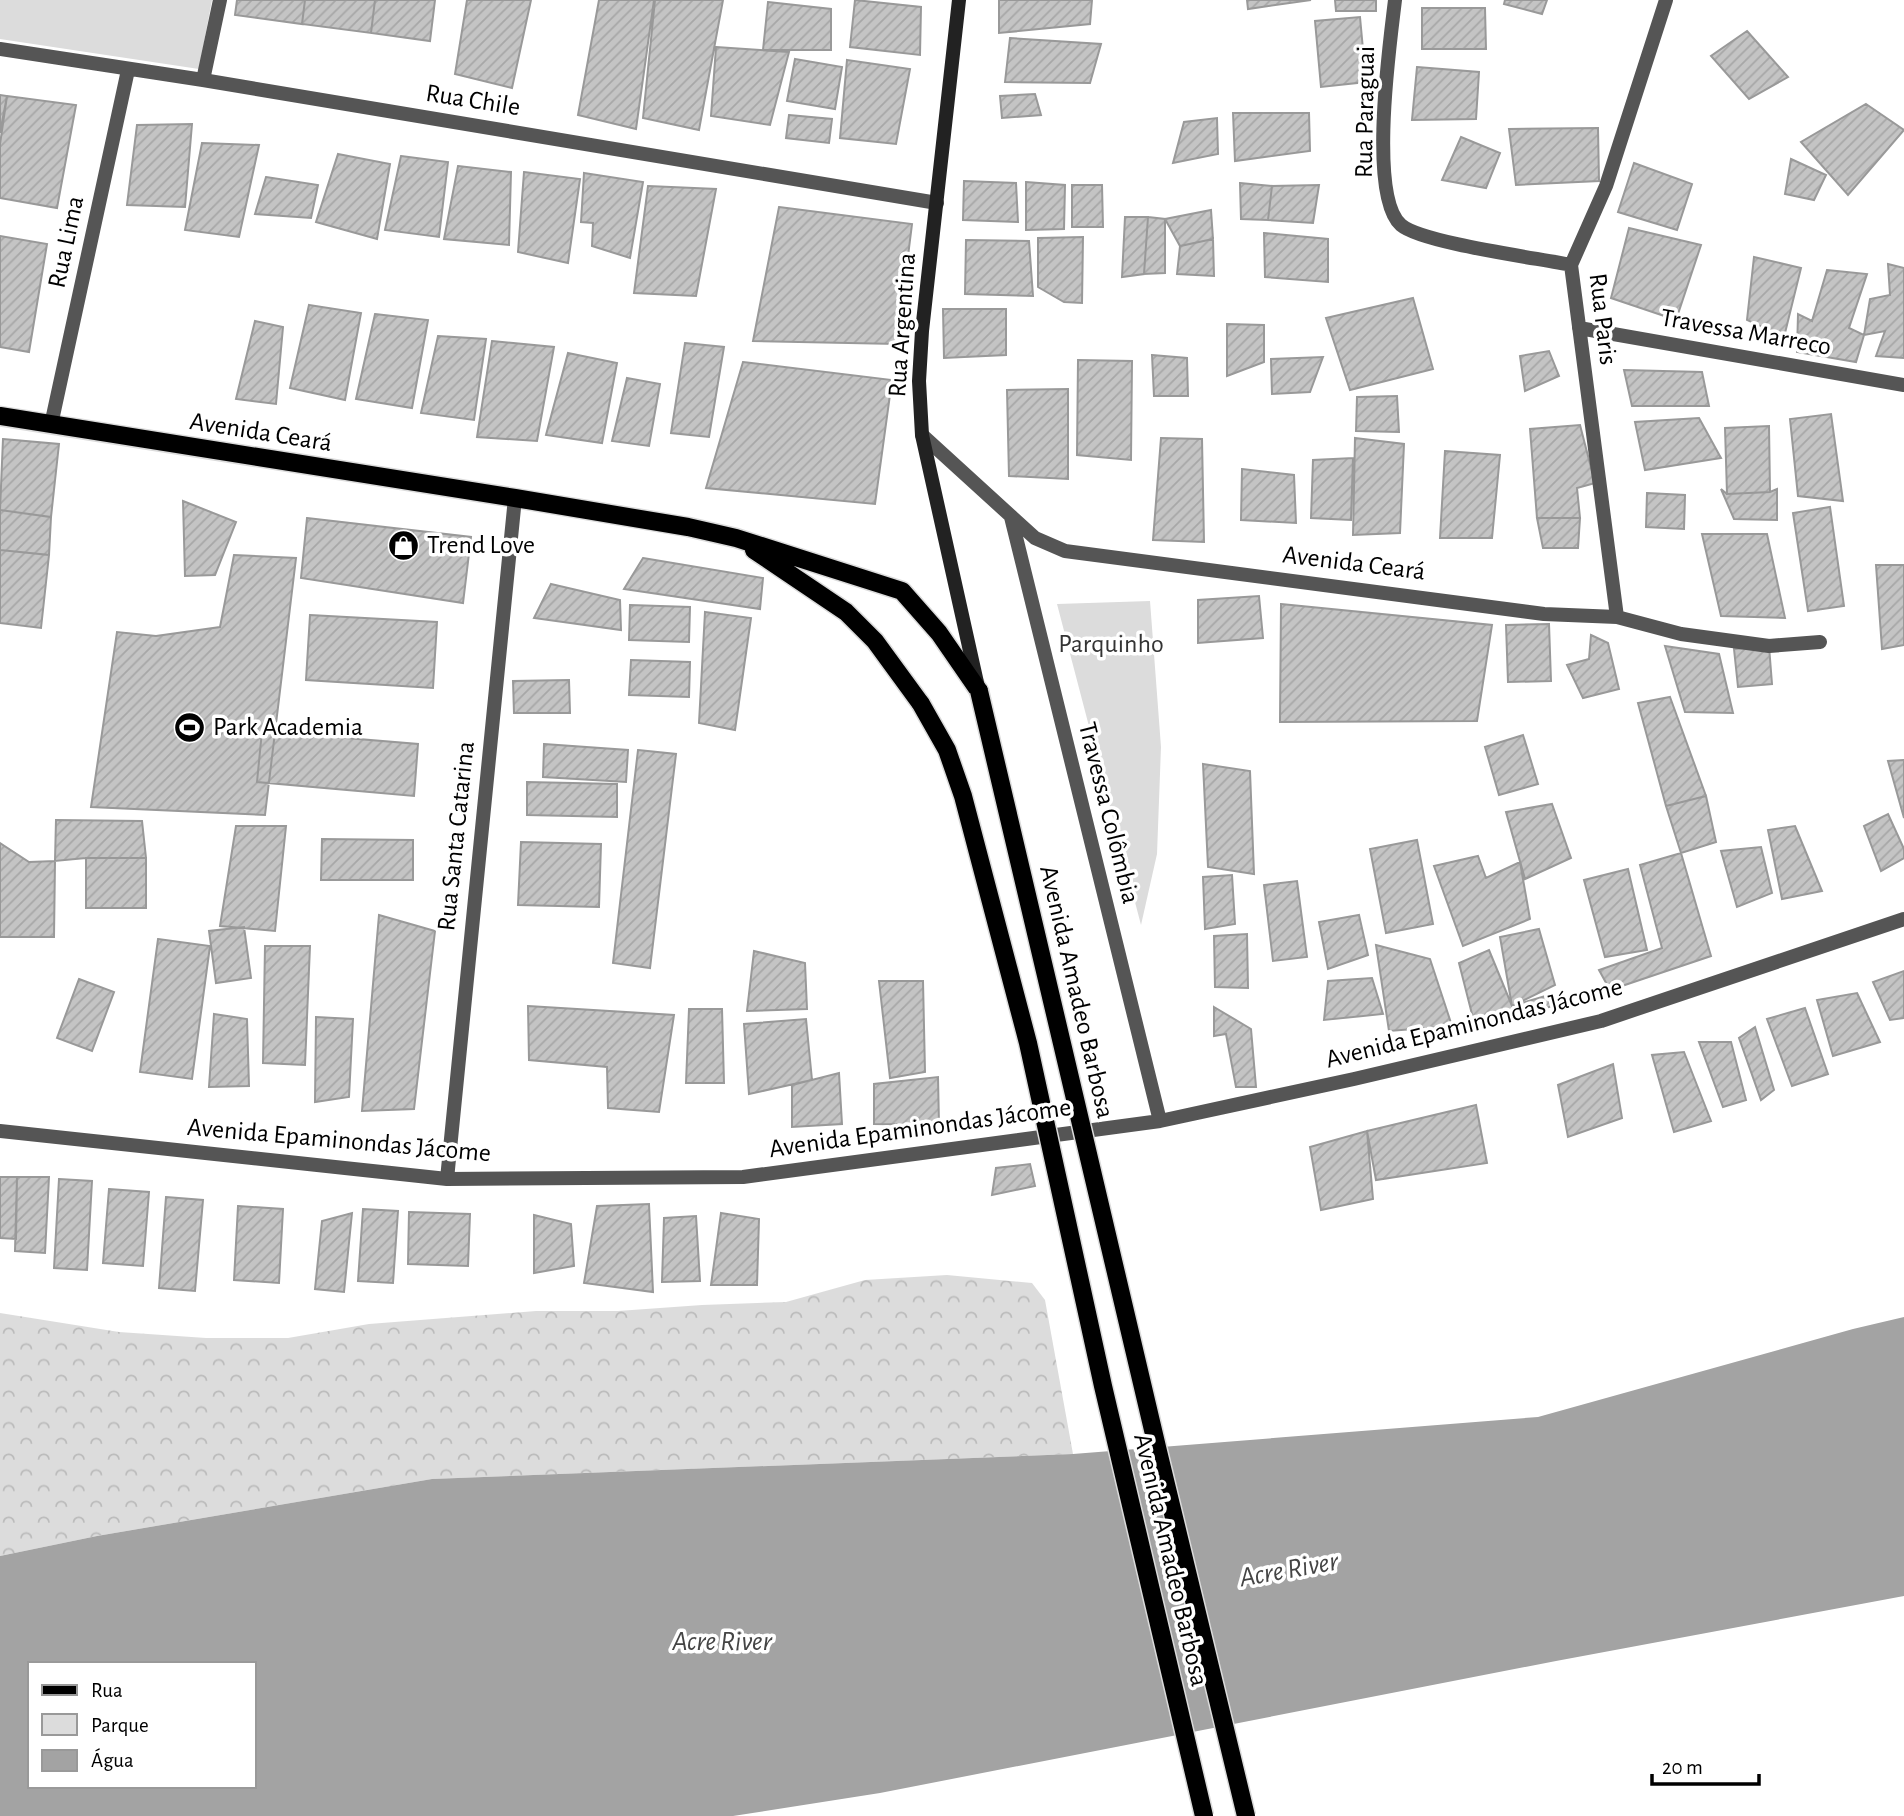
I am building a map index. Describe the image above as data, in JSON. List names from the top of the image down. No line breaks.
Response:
{"streets":{"main road":["Avenida Ceará","Avenida Amadeo Barbosa"],"street":["Rua Chile","Rua Paraguai","Rua Lima","Rua Paris","Rua Argentina","Travessa Marreco","Travessa Colômbia","Rua Santa Catarina","Avenida Epaminondas Jácome"]},"crossings":[["Rua Chile","Rua Lima"],["Rua Chile","Rua Argentina"],["Rua Paraguai","Rua Paris"],["Rua Lima","Avenida Ceará"],["Rua Paris","Travessa Marreco"],["Rua Paris","Avenida Ceará"],["Rua Argentina","Avenida Ceará"],["Rua Argentina","Avenida Amadeo Barbosa"],["Avenida Ceará","Travessa Colômbia"],["Avenida Ceará","Rua Santa Catarina"],["Avenida Ceará","Avenida Amadeo Barbosa"],["Travessa Colômbia","Avenida Epaminondas Jácome"],["Rua Santa Catarina","Avenida Amadeo Barbosa"],["Rua Santa Catarina","Avenida Epaminondas Jácome"]],"water":["Acre River"],"parks":["Parquinho"],"places":{"shop":["Trend Love"],"sports":["Park Academia"]},"legend":["Rua","Parque","Água"],"scale_bar":"20 m"}
